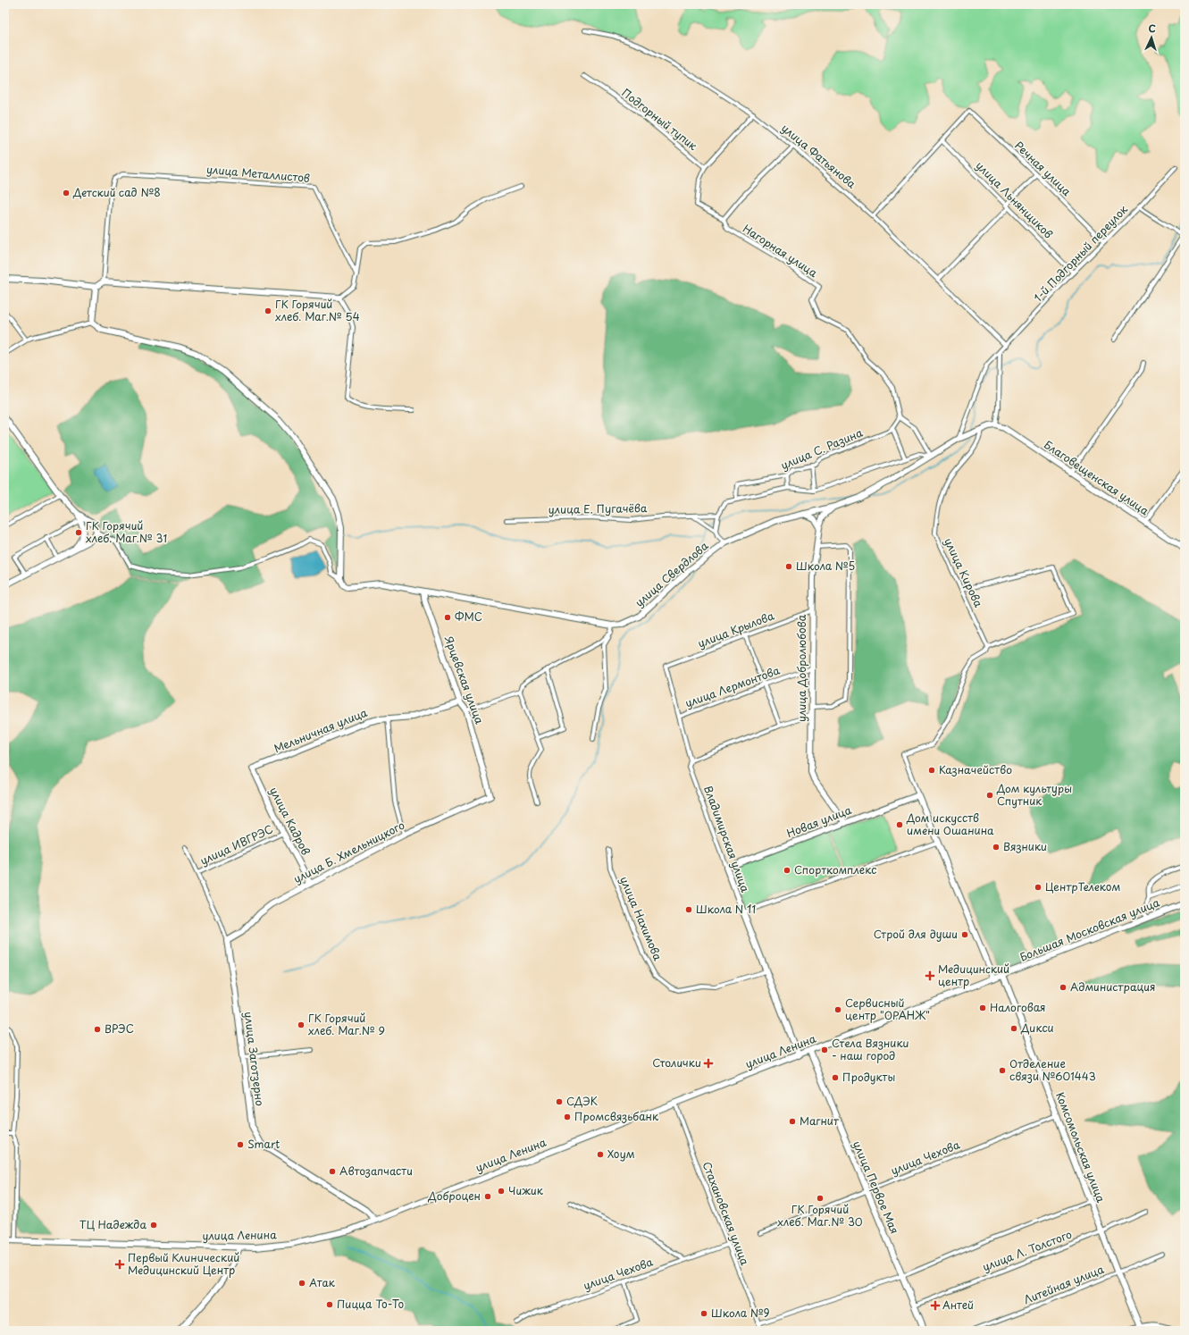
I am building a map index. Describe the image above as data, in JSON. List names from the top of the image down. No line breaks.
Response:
{"streets":{"street":["Подгорный тупик","улица Фатьянова","Речная улица","улица Металлистов","улица Льнянщиков","Нагорная улица","1-й Подгорный переулок","улица С. Разина","Благовещенская улица","улица Е. Пугачёва","улица Кирова","улица Свердлова","улица Крылова","улица Добролюбова","Ярцевская улица","улица Лермонтова","Мельничная улица","улица Кадров","Новая улица","Владимирская улица","улица ИВГРЭС","улица Б. Хмельницкого","улица Нахимова","Большая Московская улица","улица Ленина","улица Заготзерно","Комсомольская улица","улица Чехова","улица Первое Мая","Стахановская улица","улица Л. Толстого","Литейная улица"]},"crossings":[["Подгорный тупик","Нагорная улица"],["улица Фатьянова","1-й Подгорный переулок"],["Речная улица","улица Льнянщиков"],["Речная улица","1-й Подгорный переулок"],["улица Льнянщиков","1-й Подгорный переулок"],["Нагорная улица","улица С. Разина"],["1-й Подгорный переулок","улица Свердлова"],["Благовещенская улица","улица Свердлова"],["улица Кирова","улица Свердлова"],["улица Свердлова","Ярцевская улица"],["улица Крылова","улица Добролюбова"],["улица Крылова","Владимирская улица"],["улица Добролюбова","улица Лермонтова"],["улица Добролюбова","Новая улица"],["Ярцевская улица","Мельничная улица"],["Ярцевская улица","улица Б. Хмельницкого"],["улица Лермонтова","Владимирская улица"],["Мельничная улица","улица Кадров"],["улица Кадров","улица ИВГРЭС"],["улица Кадров","улица Б. Хмельницкого"],["Новая улица","Владимирская улица"],["Владимирская улица","улица Нахимова"],["Владимирская улица","улица Ленина"],["улица ИВГРЭС","улица Заготзерно"],["улица Б. Хмельницкого","улица Заготзерно"],["Большая Московская улица","улица Ленина"],["Большая Московская улица","Комсомольская улица"],["улица Ленина","улица Заготзерно"],["улица Ленина","Комсомольская улица"],["улица Ленина","улица Первое Мая"],["улица Ленина","Стахановская улица"],["Комсомольская улица","улица Чехова"],["Комсомольская улица","улица Л. Толстого"],["Комсомольская улица","Литейная улица"],["улица Чехова","улица Первое Мая"],["улица Чехова","Стахановская улица"],["улица Первое Мая","улица Л. Толстого"]],"places":{"other":["Детский сад №8","ГК Горячий хлеб. Маг.№ 54","ГК Горячий хлеб. Маг.№ 31","Школа №5","ФМС","Казначейство","Дом культуры Спутник","Дом искусств имени Ошанина","Вязники","Спорткомплекс","ЦентрТелеком","Школа N 11","Строй для души","Администрация","Налоговая","Сервисный центр \"ОРАНЖ\"","ГК Горячий хлеб. Маг.№ 9","Дикси","ВРЭС","Стела Вязники - наш город","Отделение связи №601443","Продукты","СДЭК","Промсвязьбанк","Магнит","Smart","Хоум","Автозапчасти","Чижик","Доброцен","ГК Горячий хлеб. Маг.№ 30","ТЦ Надежда","Атак","Пицца То-То","Школа №9"],"health":["Медицинский центр","Столички","Первый Клинический Медицинский Центр","Антей"]},"north":"top"}
